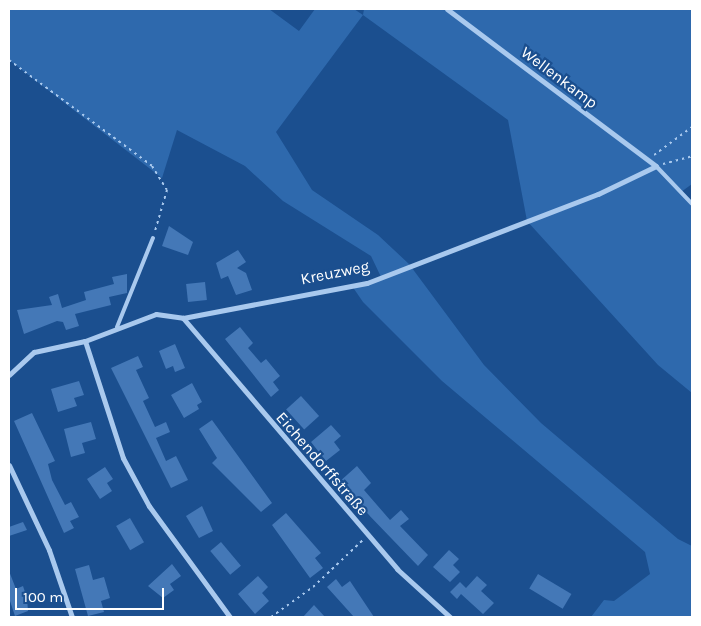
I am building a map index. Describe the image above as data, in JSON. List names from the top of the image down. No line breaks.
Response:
{"streets":{"street":["Wellenkamp","Kreuzweg","Eichendorffstraße"]},"crossings":[["Wellenkamp","Kreuzweg"],["Kreuzweg","Eichendorffstraße"]],"scale_bar":"100 m"}
